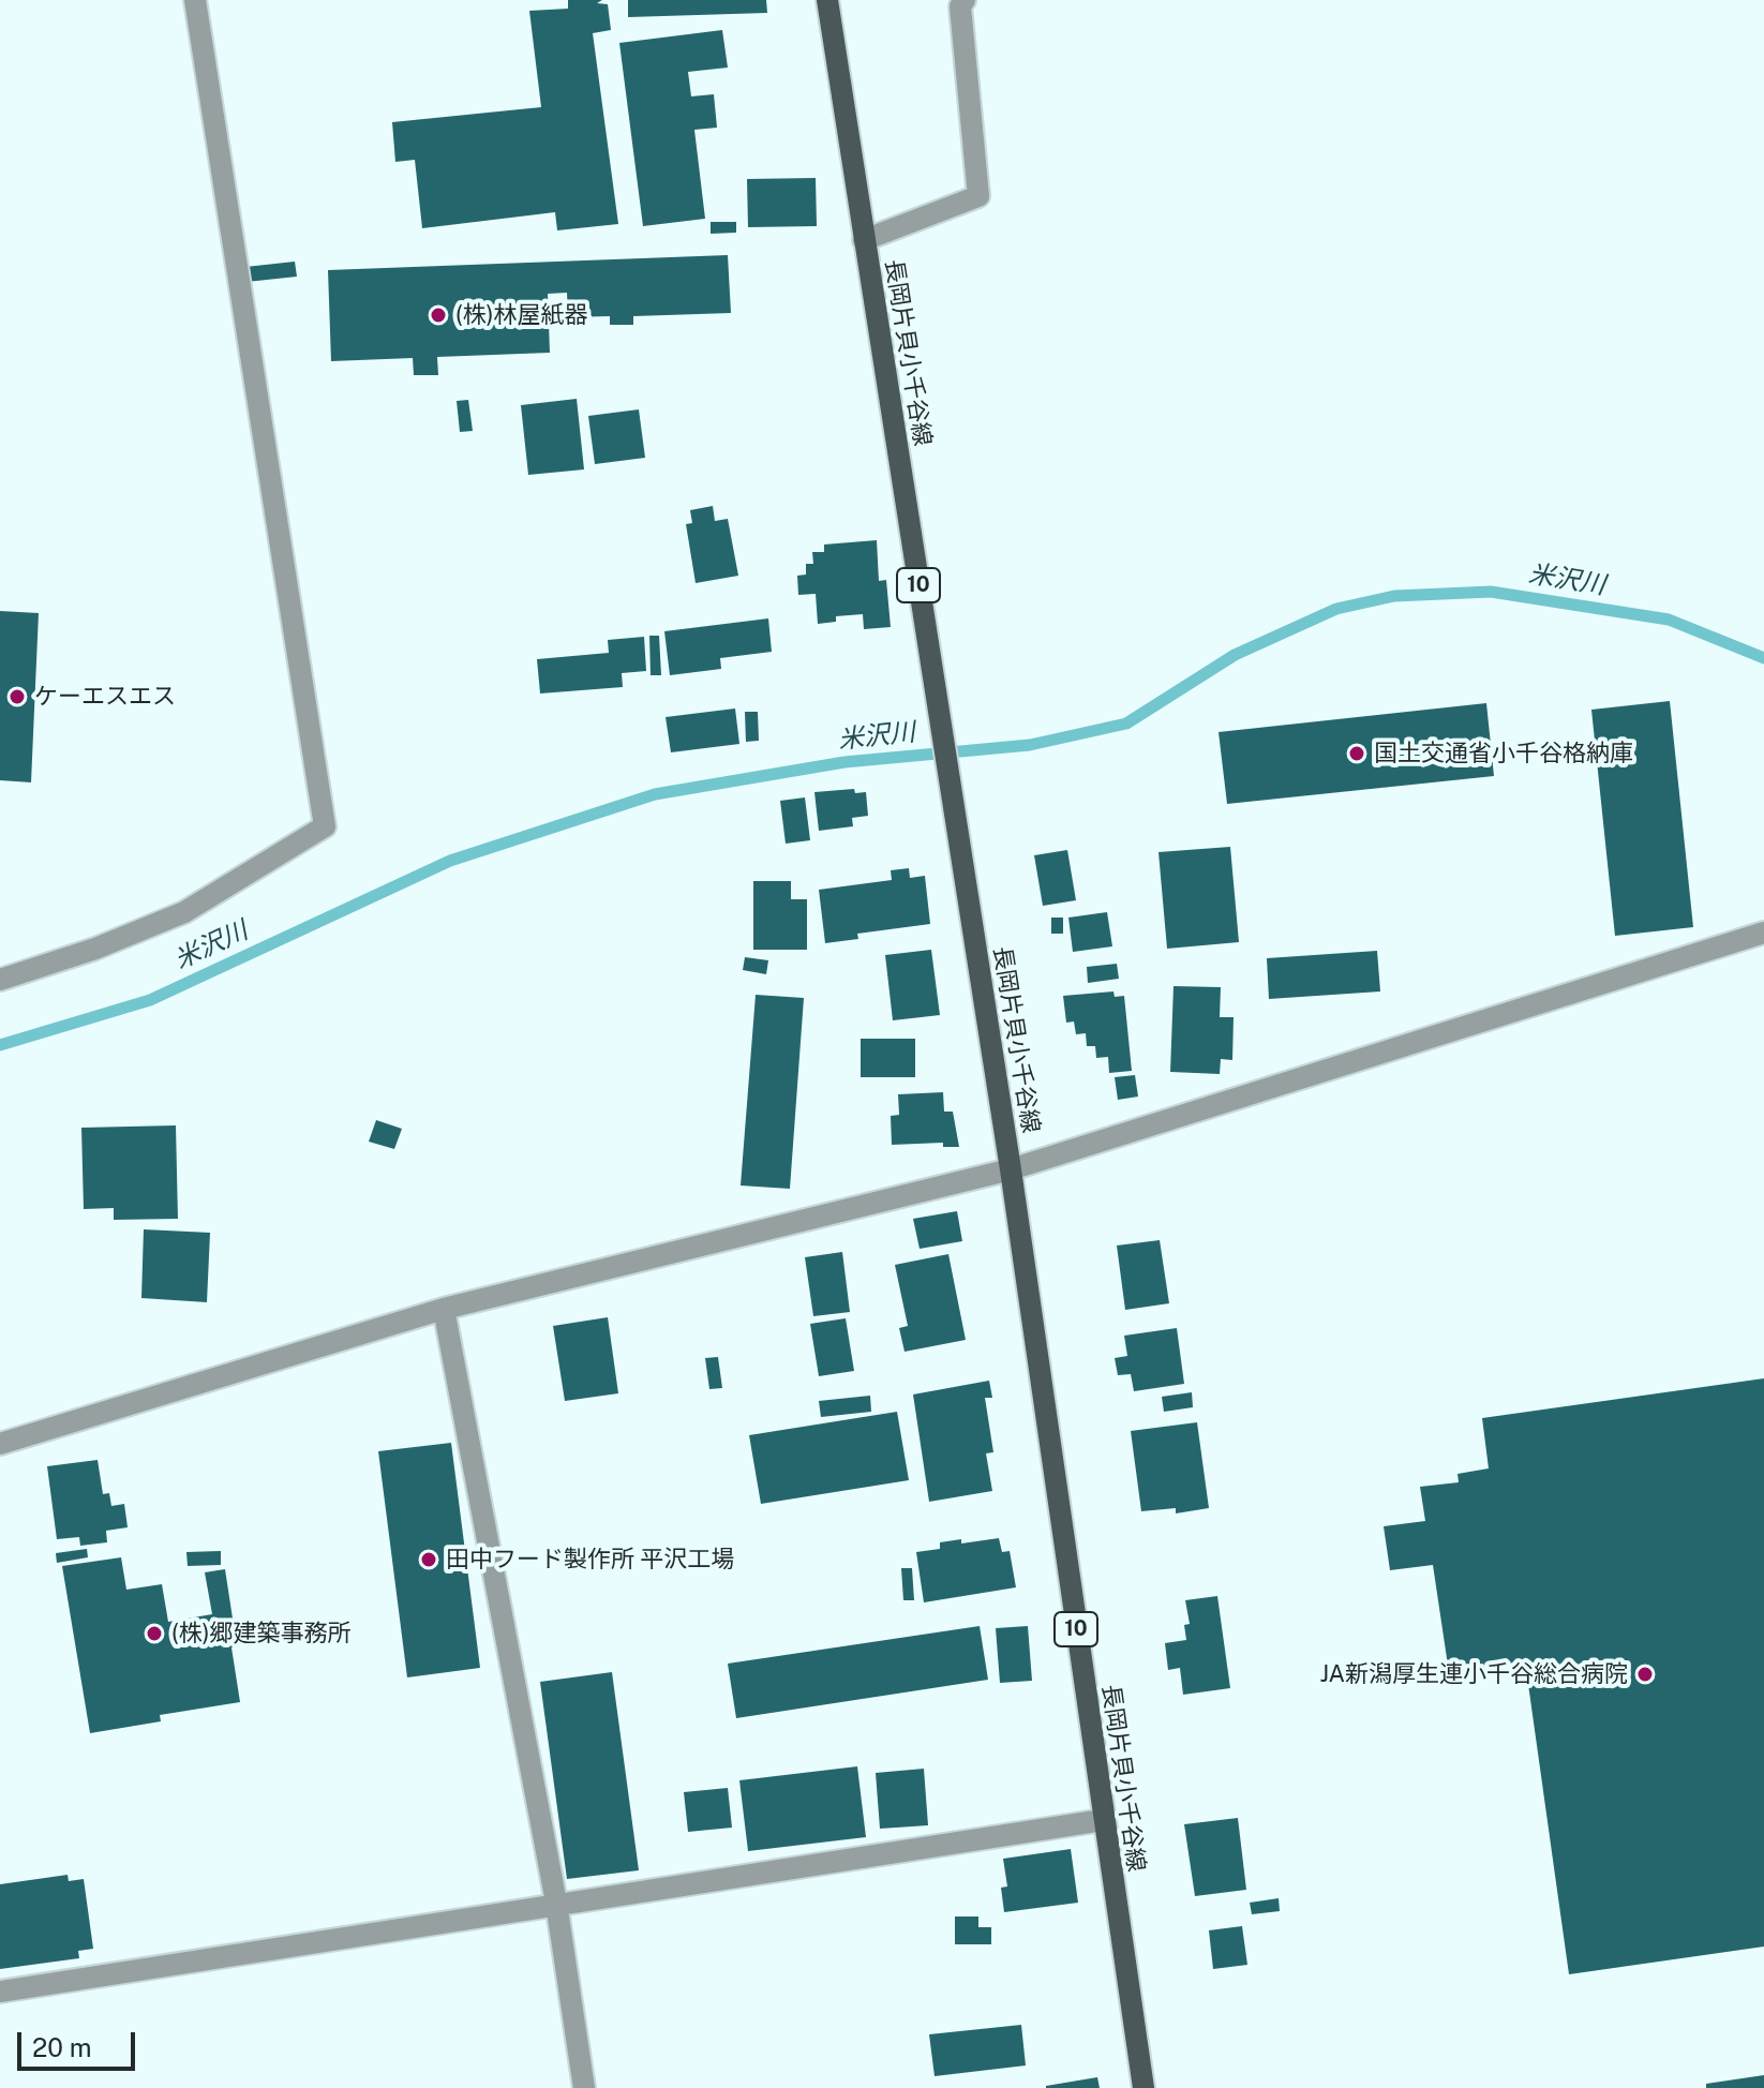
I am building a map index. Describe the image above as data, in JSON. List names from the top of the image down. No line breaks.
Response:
{"streets":{"main road":["長岡片貝小千谷線","10"]},"water":["米沢川"],"places":["(株)林屋紙器","ケーエスエス","国土交通省小千谷格納庫","田中フード製作所 平沢工場","(株)郷建築事務所","JA新潟厚生連小千谷総合病院"],"scale_bar":"20 m"}
